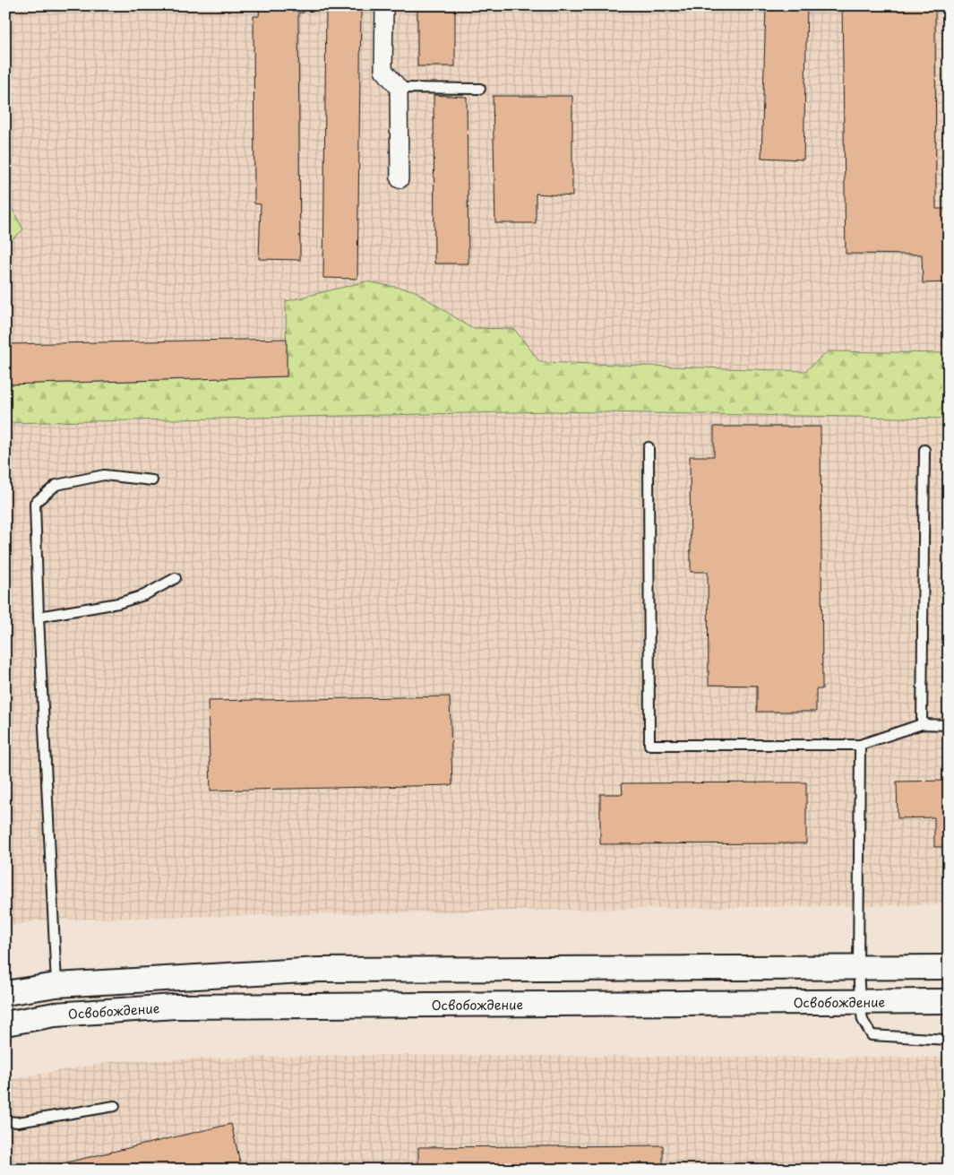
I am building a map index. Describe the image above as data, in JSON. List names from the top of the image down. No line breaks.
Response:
{"streets":{"street":["Освобождение"]}}
